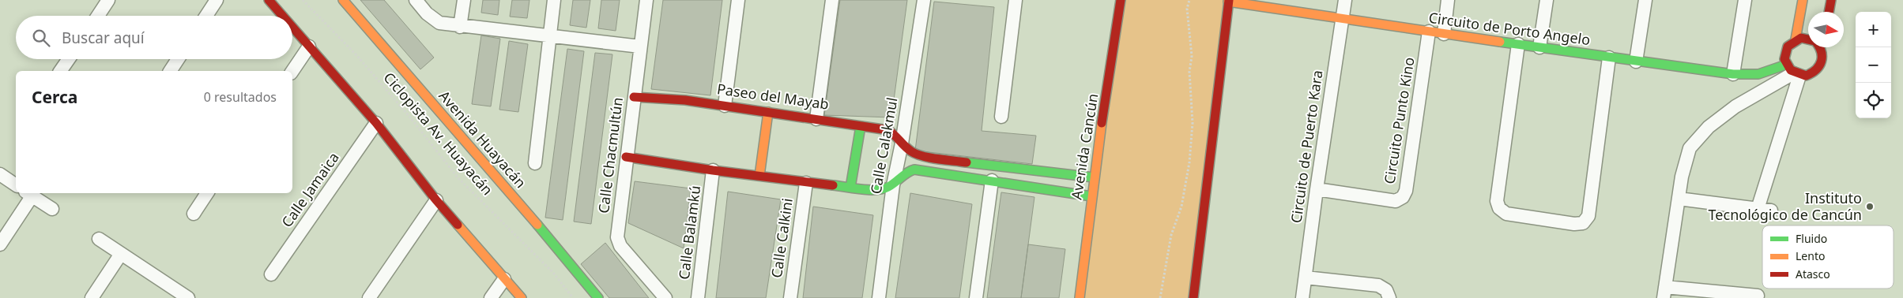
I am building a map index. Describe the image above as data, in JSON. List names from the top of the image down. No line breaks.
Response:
{"streets":{"street":["Circuito de Porto Angelo","Paseo del Mayab","Circuito Punto Kino","Avenida Huayacán","Calle Calakmul","Avenida Cancún","Circuito de Puerto Kara","Calle Chacmultún","Calle Jamaica","Calle Balamkú","Calle Calkini"],"path":["Ciclopista Av. Huayacán"]},"crossings":[["Circuito de Porto Angelo","Circuito Punto Kino"],["Circuito de Porto Angelo","Circuito de Puerto Kara"],["Paseo del Mayab","Calle Calakmul"],["Paseo del Mayab","Avenida Cancún"],["Paseo del Mayab","Calle Chacmultún"],["Circuito Punto Kino","Circuito de Puerto Kara"]],"places":["Instituto Tecnológico de Cancún"],"legend":["Fluido","Lento","Atasco"],"north":"right","page":{"map_buttons":["+","−"],"search":"Buscar aquí","heading":["Cerca","0 resultados"]}}
